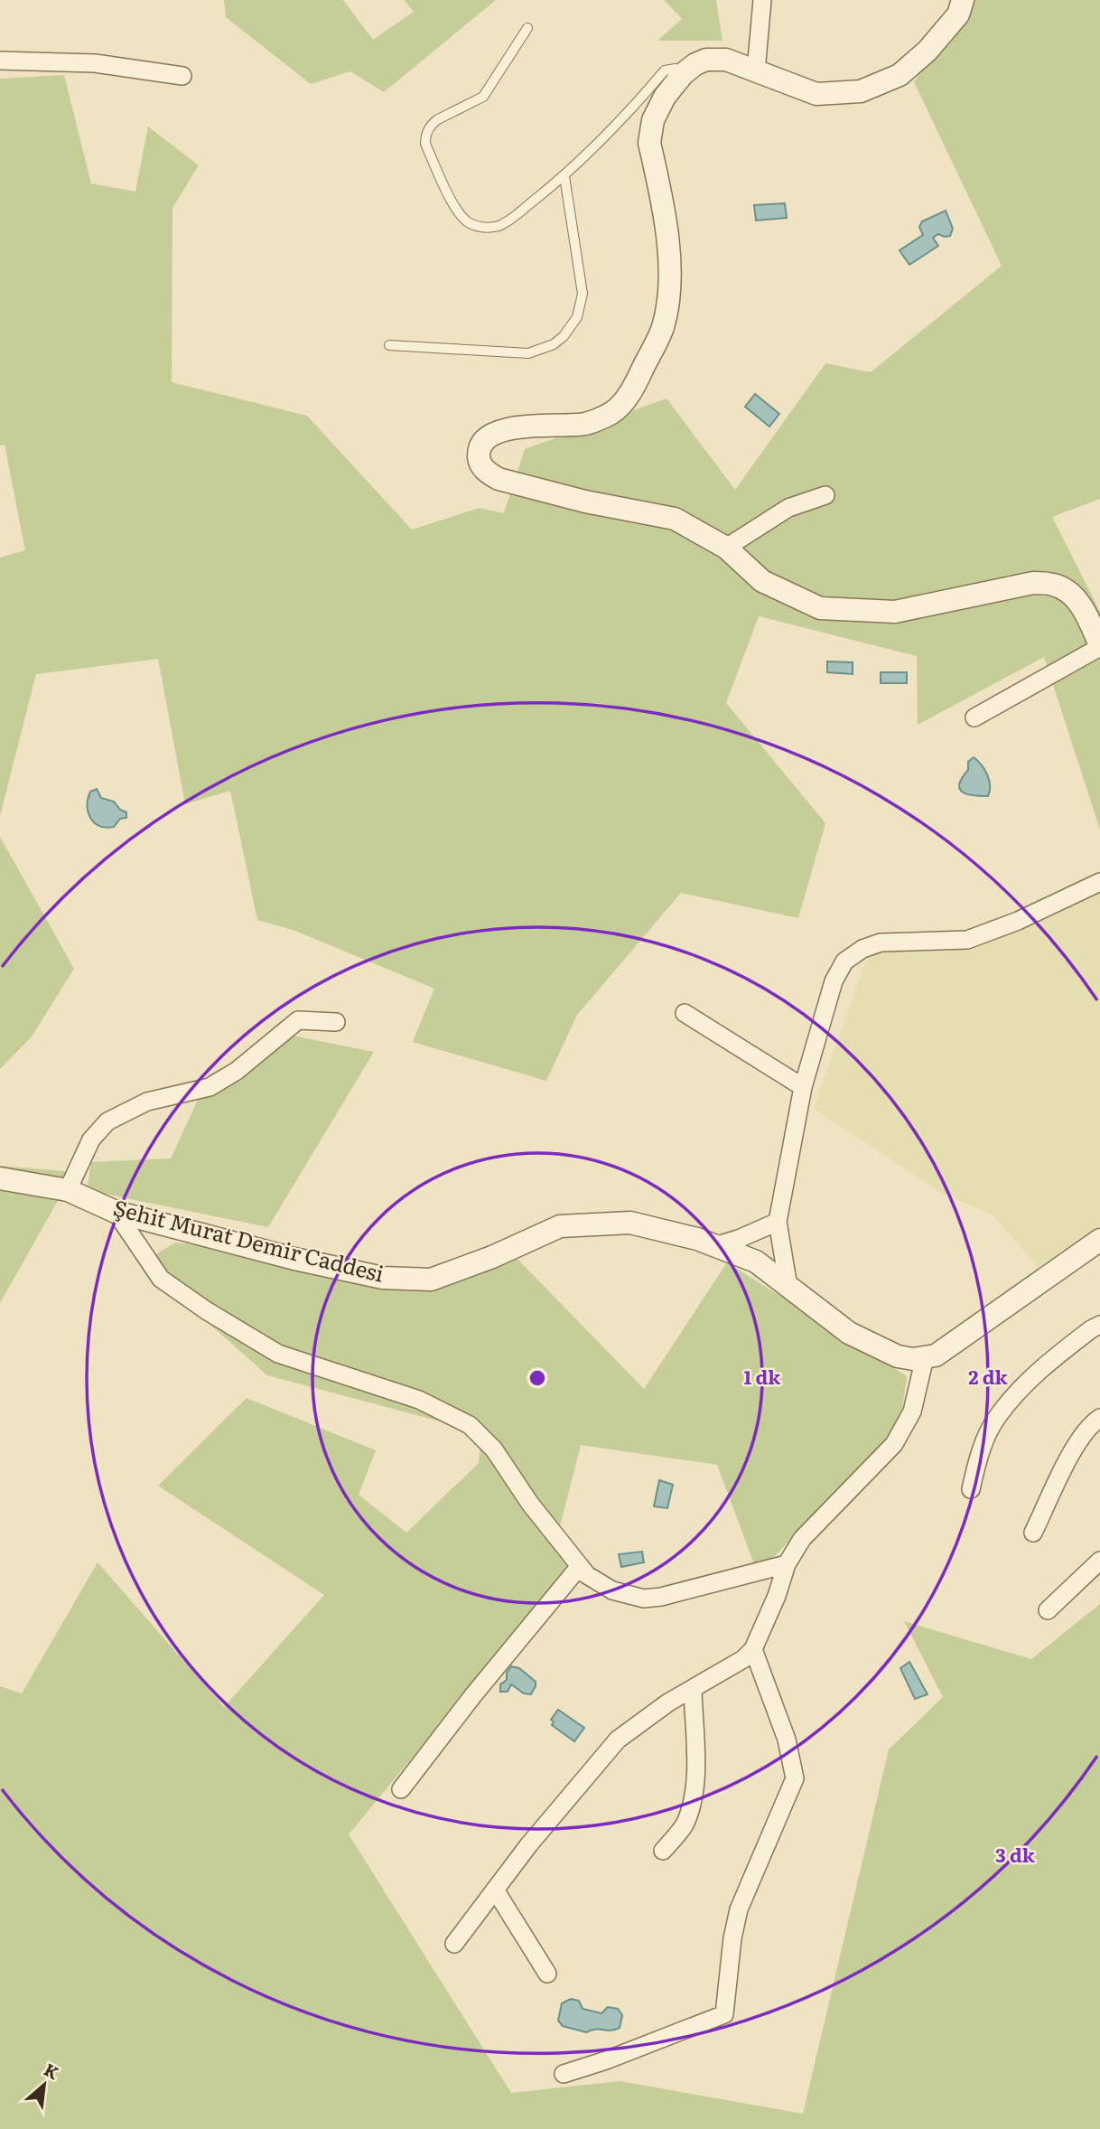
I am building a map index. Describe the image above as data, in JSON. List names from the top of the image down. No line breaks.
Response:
{"streets":{"street":["Şehit Murat Demir Caddesi"]},"north":"top right","rings":["1 dk","2 dk","3 dk"]}
